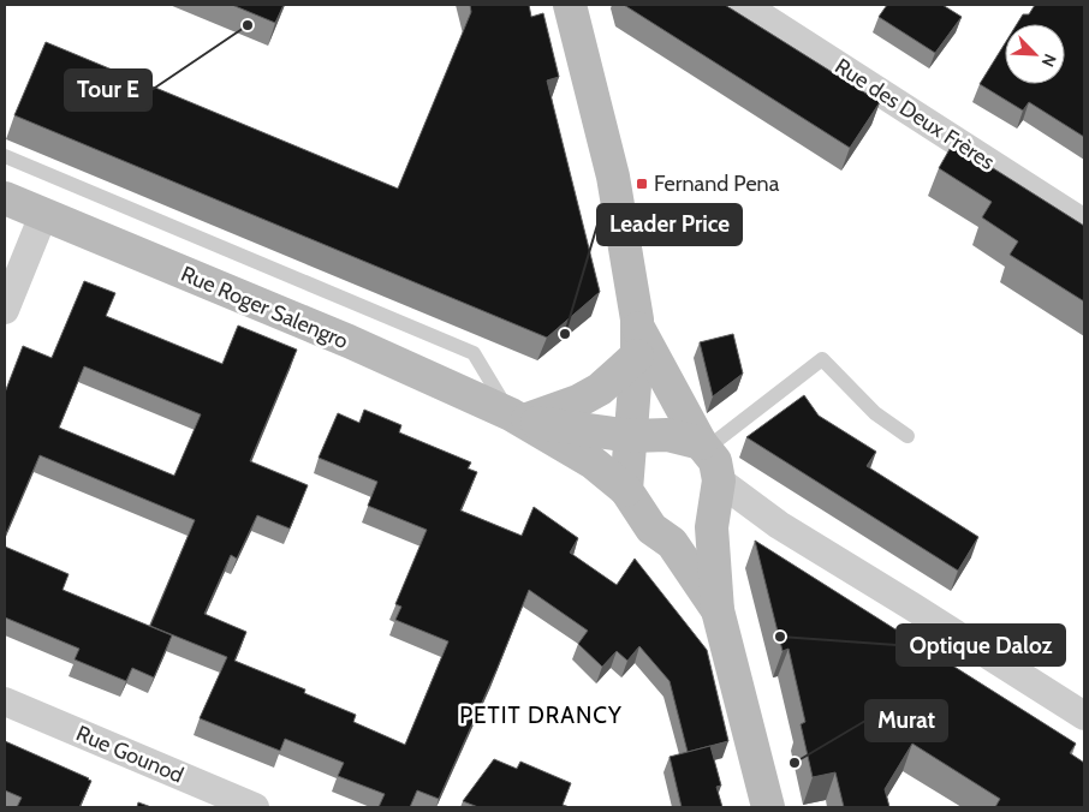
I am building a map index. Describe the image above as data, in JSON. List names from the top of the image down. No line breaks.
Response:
{"streets":{"main road":["Rue Roger Salengro"],"street":["Rue des Deux Frères","Rue Gounod"]},"districts":["PETIT DRANCY"],"places":{"other":["Tour E","Leader Price","Optique Daloz","Murat"],"transit":["Fernand Pena"]},"north":"bottom right"}
